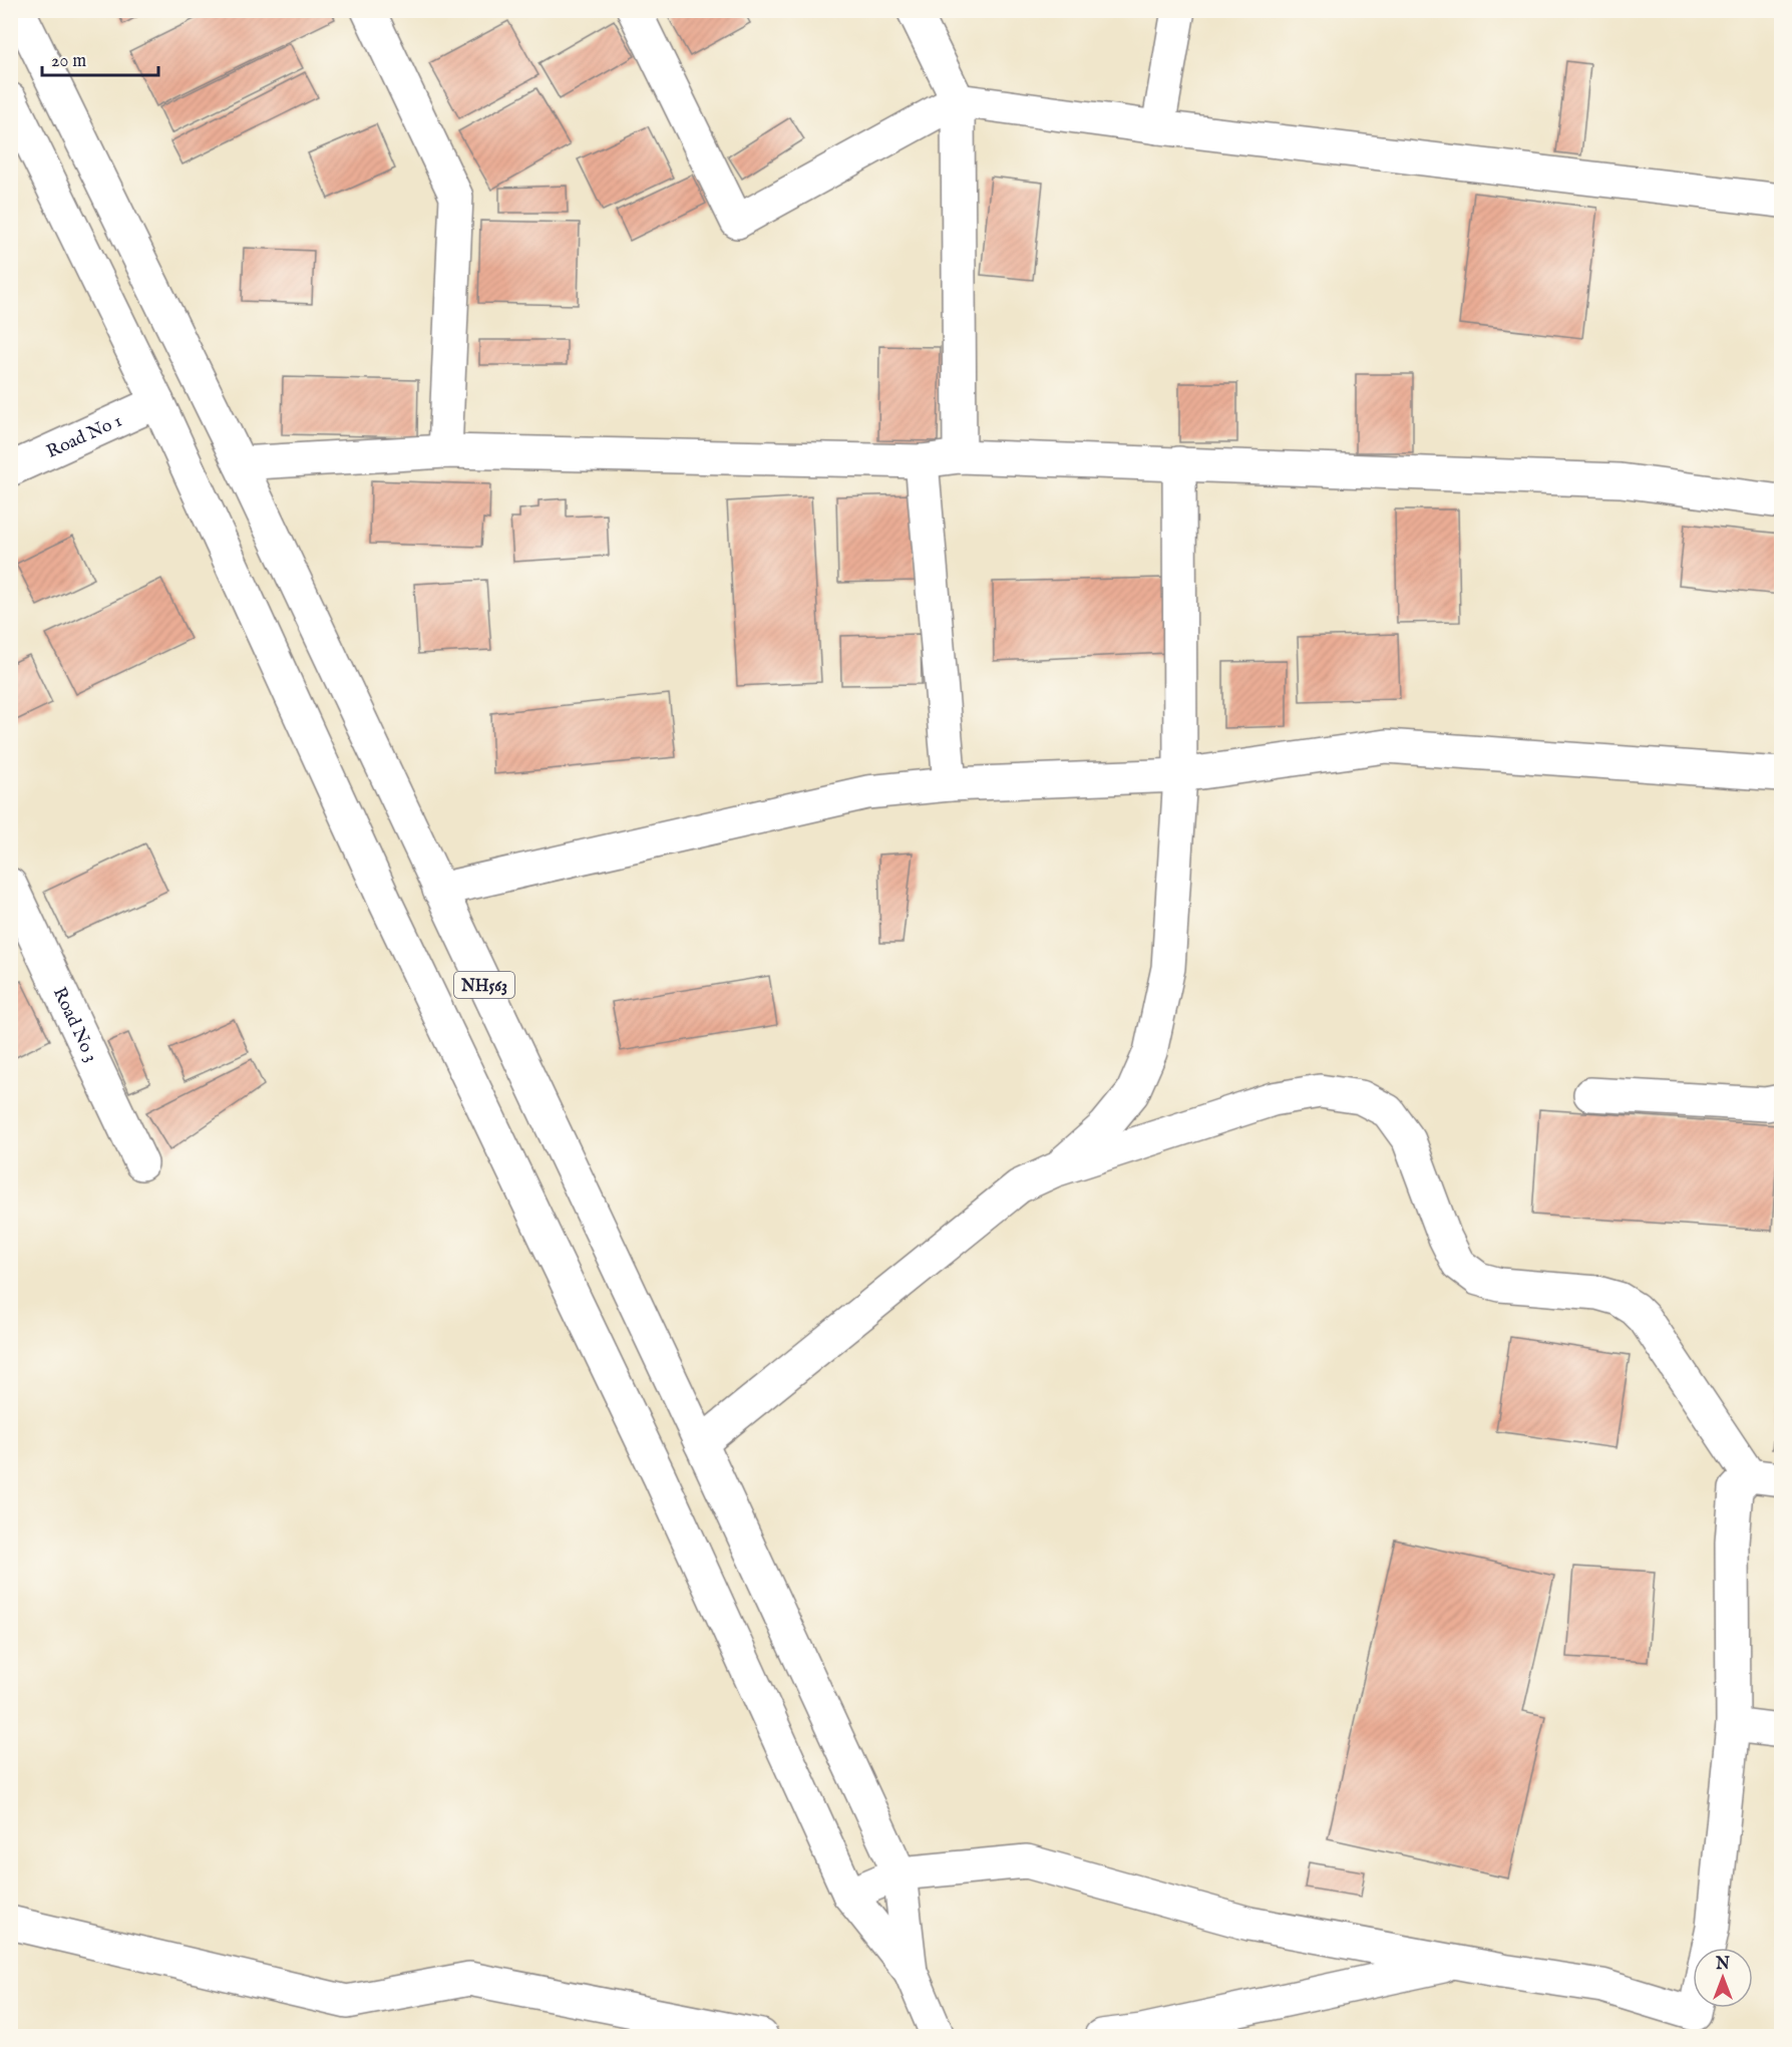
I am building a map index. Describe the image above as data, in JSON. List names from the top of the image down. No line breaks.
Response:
{"streets":{"main road":["Road No 1","NH563","Road No 3"]},"crossings":[["Road No 1","NH563"]],"scale_bar":"20 m","north":"top"}
